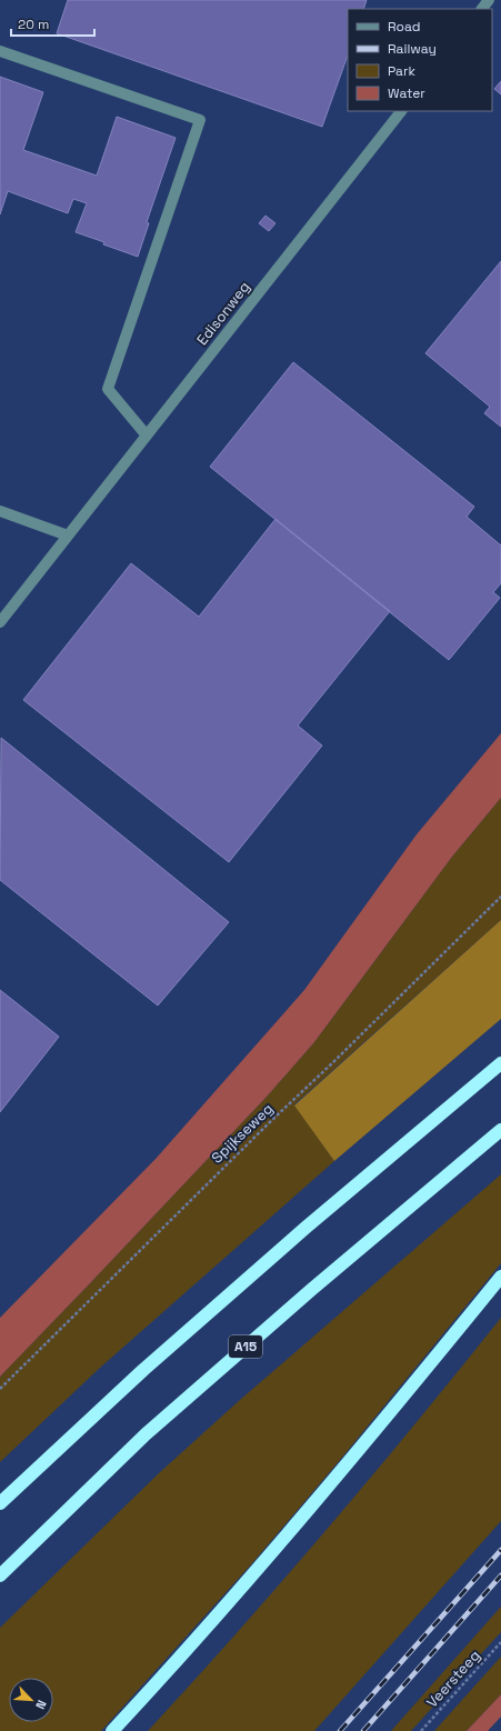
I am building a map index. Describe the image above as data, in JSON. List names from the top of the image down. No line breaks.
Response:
{"streets":{"highway":["A15"],"street":["Edisonweg"],"path":["Spijkseweg","Veersteeg"]},"legend":["Road","Railway","Park","Water"],"scale_bar":"20 m","north":"bottom right"}
